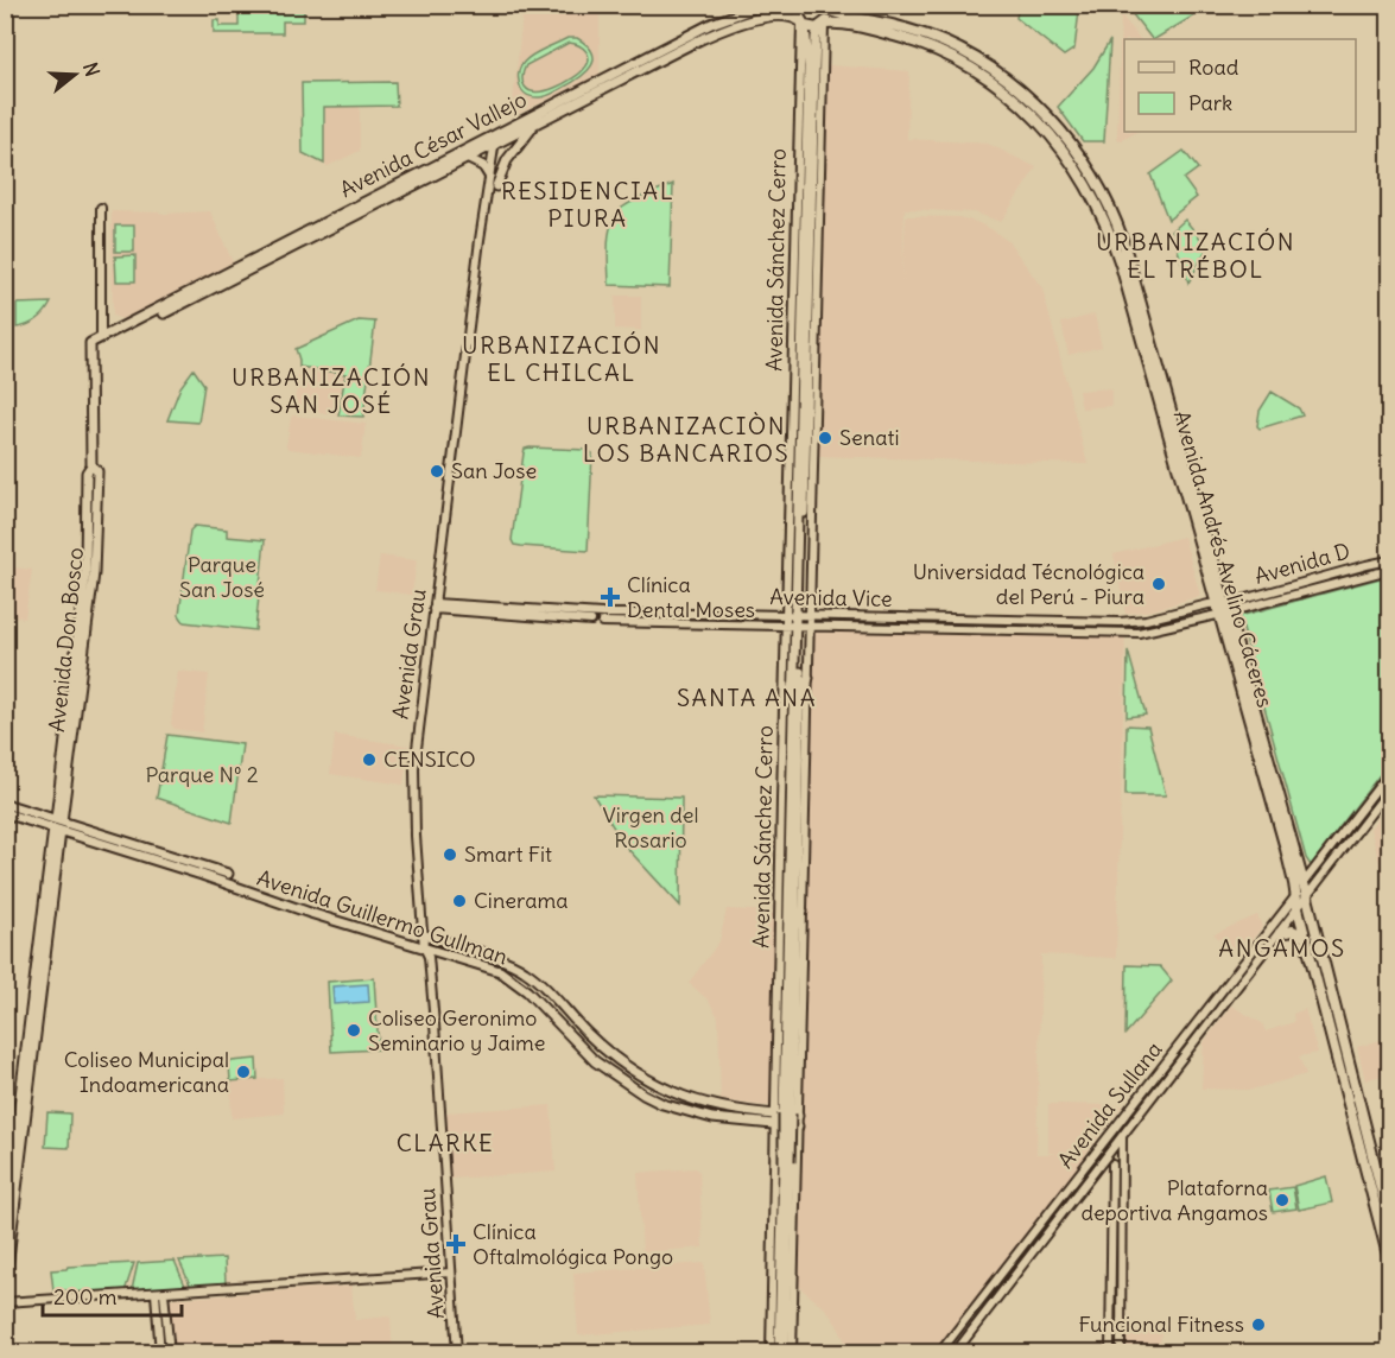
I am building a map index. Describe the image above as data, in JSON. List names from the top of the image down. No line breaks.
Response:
{"streets":{"highway":["Avenida Andrés Avelino Cáceres"],"main road":["Avenida César Vallejo","Avenida Sánchez Cerro","Avenida D","Avenida Vice","Avenida Don Bosco","Avenida Grau","Avenida Guillermo Gullman","Avenida Sullana"]},"crossings":[["Avenida César Vallejo","Avenida Sánchez Cerro"],["Avenida César Vallejo","Avenida Andrés Avelino Cáceres"],["Avenida César Vallejo","Avenida Don Bosco"],["Avenida César Vallejo","Avenida Grau"],["Avenida Sánchez Cerro","Avenida Andrés Avelino Cáceres"],["Avenida Sánchez Cerro","Avenida Vice"],["Avenida Sánchez Cerro","Avenida Guillermo Gullman"],["Avenida Andrés Avelino Cáceres","Avenida D"],["Avenida Andrés Avelino Cáceres","Avenida Vice"],["Avenida Andrés Avelino Cáceres","Avenida Sullana"],["Avenida D","Avenida Vice"],["Avenida Vice","Avenida Grau"],["Avenida Don Bosco","Avenida Guillermo Gullman"],["Avenida Grau","Avenida Guillermo Gullman"]],"districts":["RESIDENCIAL PIURA","URBANIZACIÓN EL TRÉBOL","URBANIZACIÓN EL CHILCAL","URBANIZACIÓN SAN JOSÉ","URBANIZACIÒN LOS BANCARIOS","SANTA ANA","ANGAMOS","CLARKE"],"parks":["Parque San José","Parque Nº 2","Virgen del Rosario"],"places":{"other":["Senati","San Jose","Universidad Técnológica del Perú - Piura","CENSICO","Smart Fit","Cinerama","Coliseo Geronimo Seminario y Jaime","Coliseo Municipal Indoamericana","Plataforna deportiva Angamos","Funcional Fitness"],"health":["Clínica Dental Moses","Clínica Oftalmológica Pongo"]},"legend":["Road","Park"],"scale_bar":"200 m","north":"right"}
